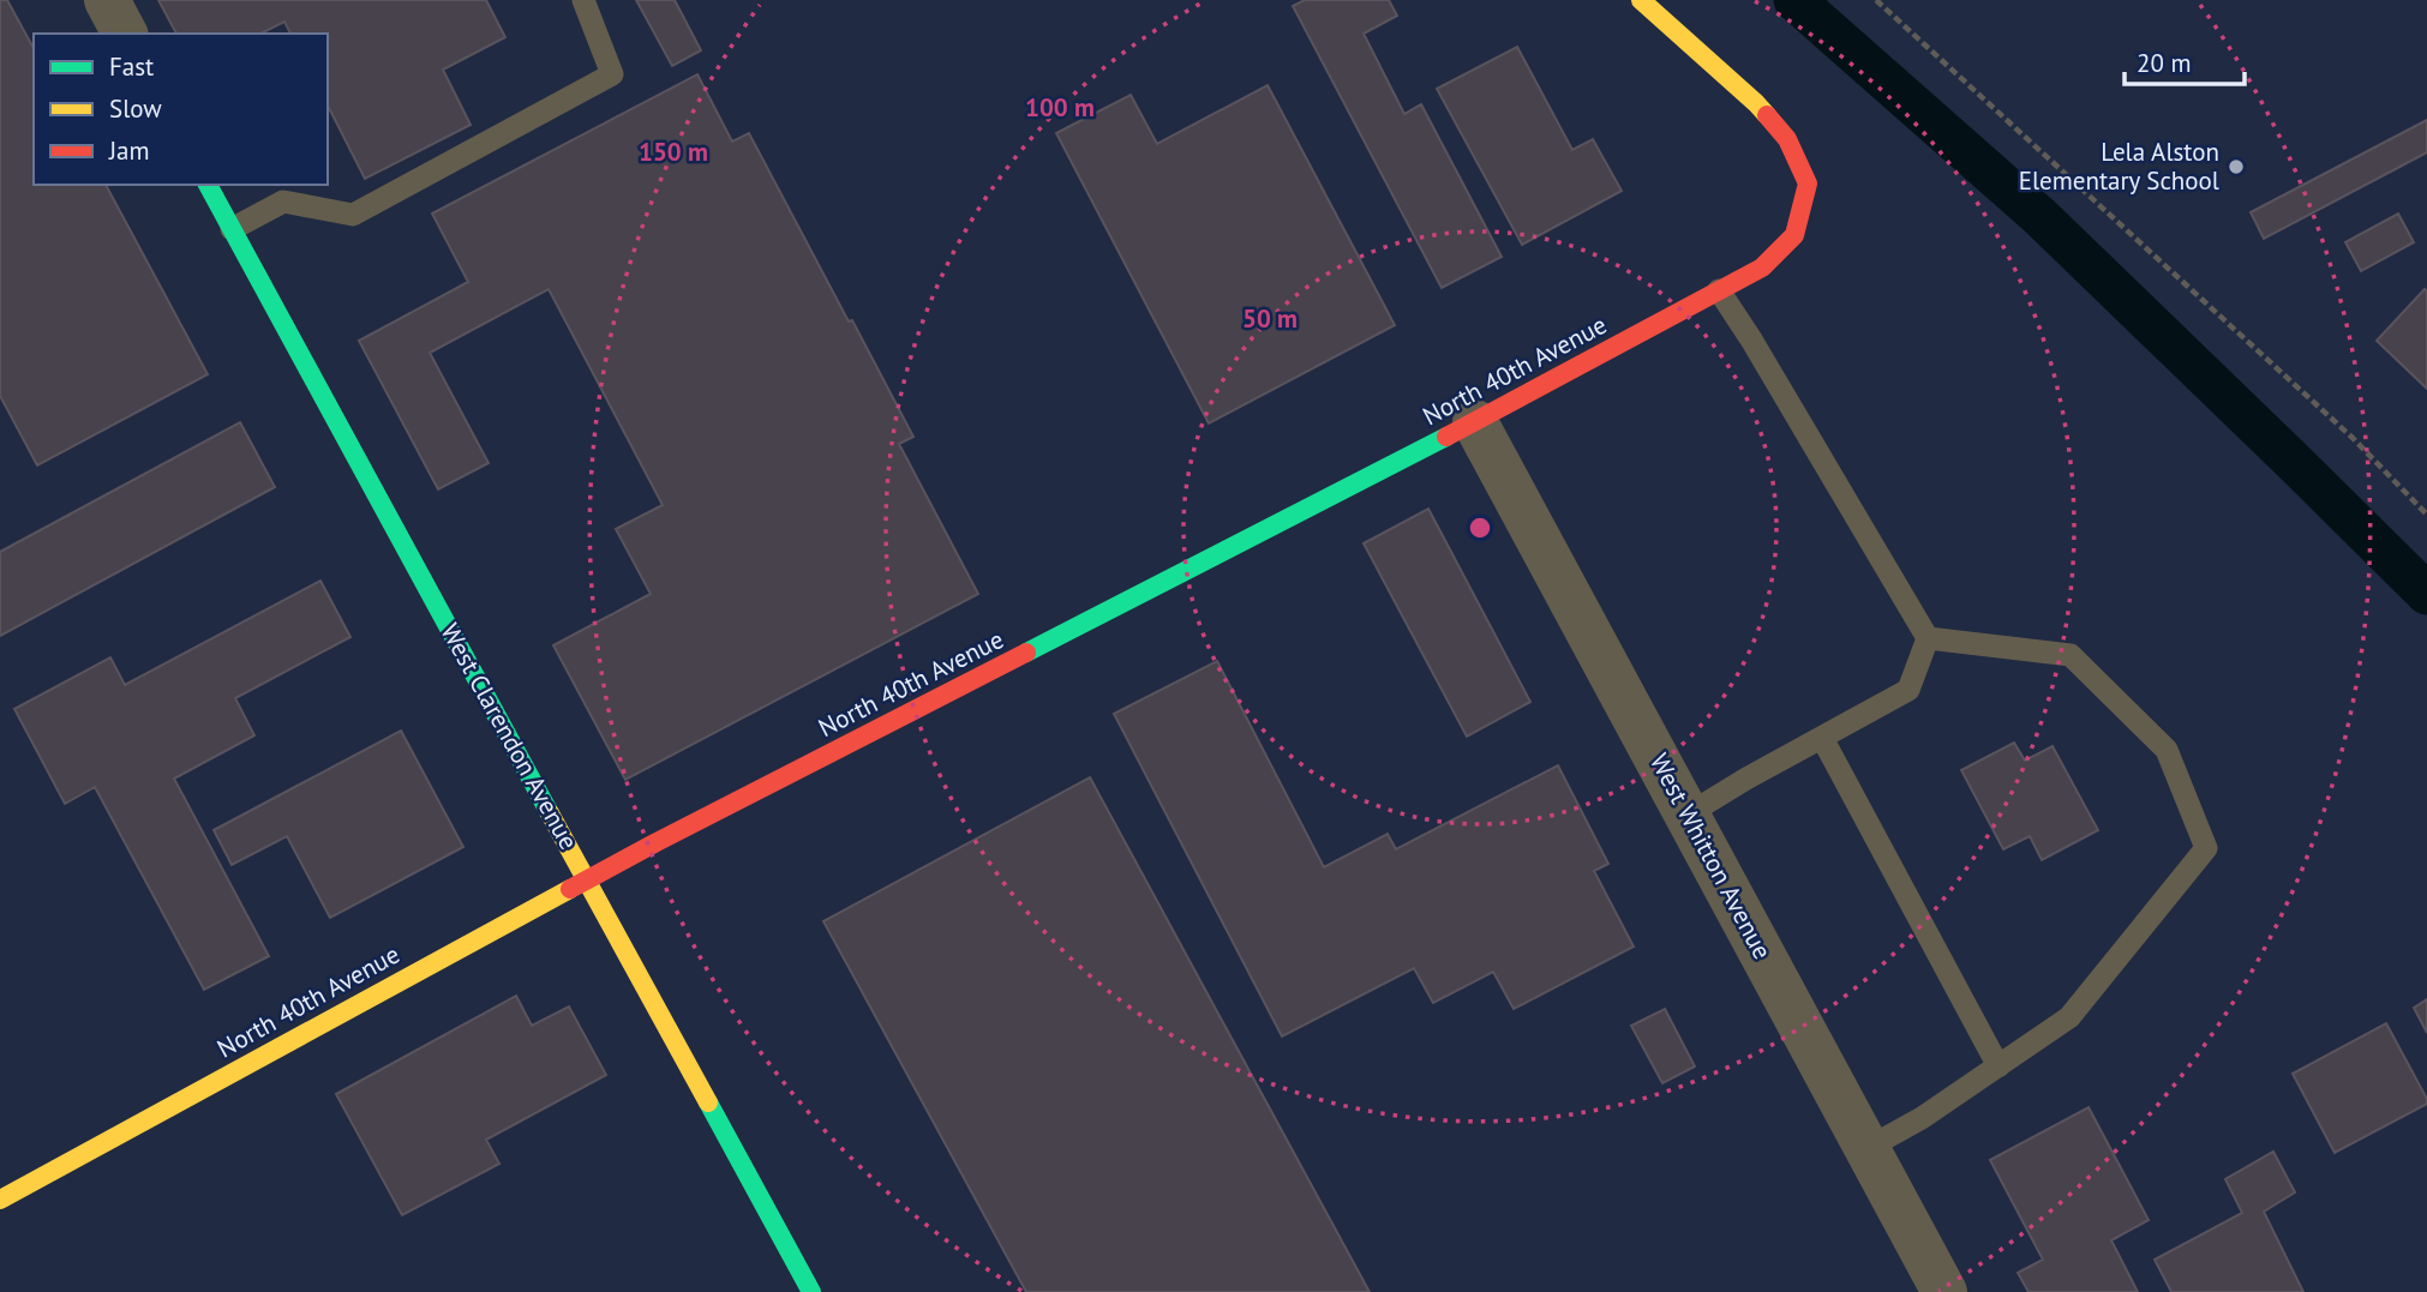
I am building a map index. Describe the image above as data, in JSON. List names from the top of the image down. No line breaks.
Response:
{"streets":{"street":["North 40th Avenue","West Clarendon Avenue","West Whitton Avenue"]},"crossings":[["North 40th Avenue","West Clarendon Avenue"],["North 40th Avenue","West Whitton Avenue"]],"places":["Lela Alston Elementary School"],"legend":["Fast","Slow","Jam"],"scale_bar":"20 m","rings":["100 m","150 m","50 m"]}
